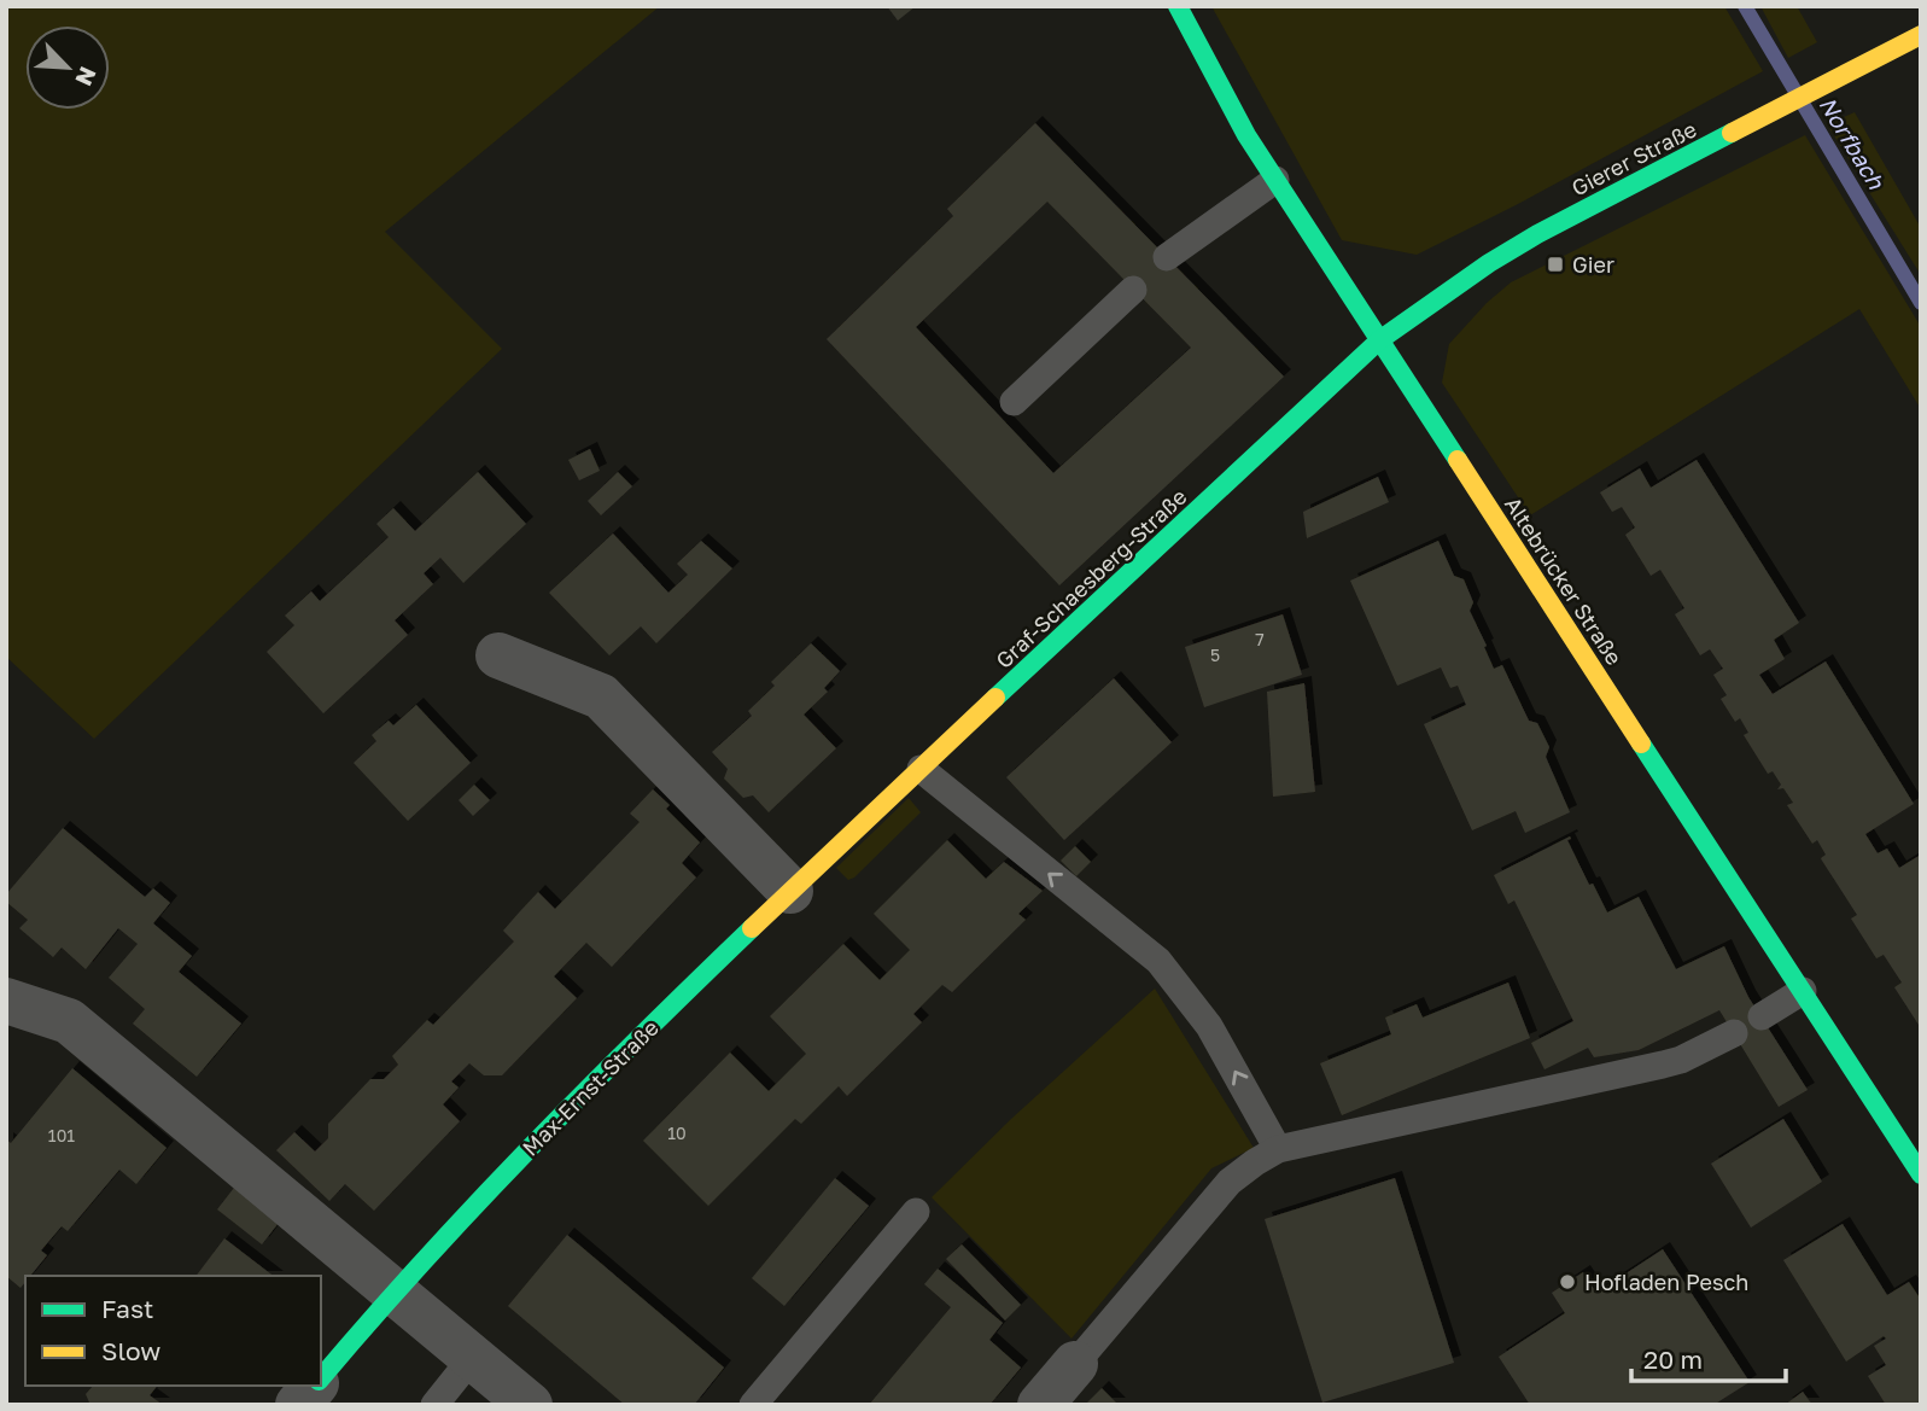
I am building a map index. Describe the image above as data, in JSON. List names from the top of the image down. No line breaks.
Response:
{"streets":{"street":["Gierer Straße","Graf-Schaesberg-Straße","Altebrücker Straße","Max-Ernst-Straße"]},"crossings":[["Gierer Straße","Graf-Schaesberg-Straße"],["Gierer Straße","Altebrücker Straße"],["Graf-Schaesberg-Straße","Altebrücker Straße"],["Graf-Schaesberg-Straße","Max-Ernst-Straße"]],"water":["Norfbach"],"places":{"transit":["Gier"],"other":["Hofladen Pesch"]},"house_numbers":["7","5","10","101"],"legend":["Fast","Slow"],"scale_bar":"20 m","north":"bottom right"}
